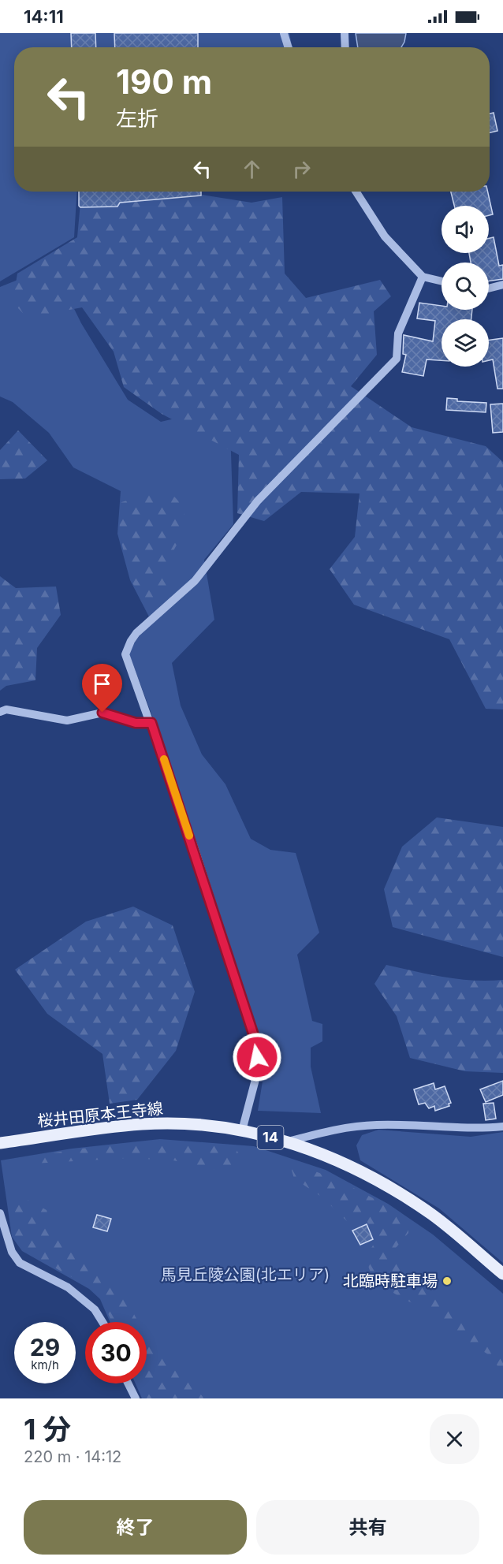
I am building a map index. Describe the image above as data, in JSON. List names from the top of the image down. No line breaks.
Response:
{"streets":{"main road":["桜井田原本王寺線","14"]},"parks":["馬見丘陵公園(北エリア)"],"places":["北臨時駐車場"],"page":{"status":"14:11","turn":["190 m","左折"],"speed":"29 km/h","limit":"30","heading":["1 分","220 m · 14:12"],"buttons":["終了","共有"]}}
